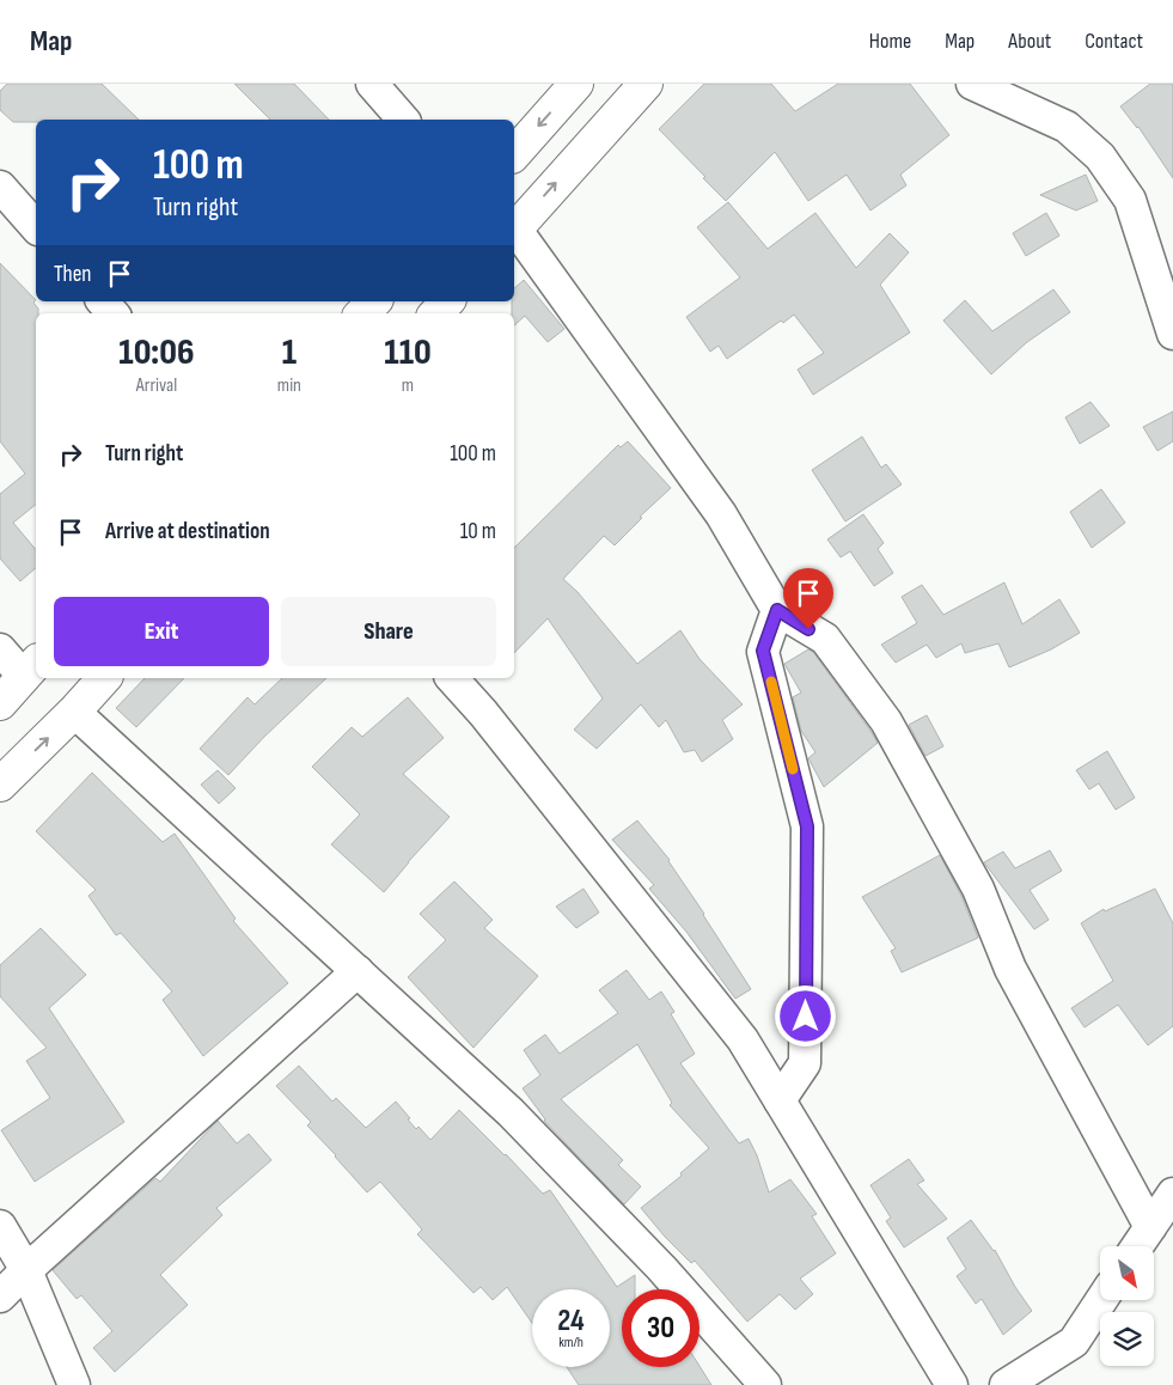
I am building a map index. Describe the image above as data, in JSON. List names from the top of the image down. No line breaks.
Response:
{"north":"bottom right","page":{"header":"Map","nav":["Home","Map","About","Contact"],"turn":["100 m","Turn right"],"then":"Then","eta":["10:06","Arrival","1","min","110","m"],"list":[{"name":"Turn right","value":"100 m"},{"name":"Arrive at destination","value":"10 m"}],"buttons":["Exit","Share"],"speed":"24 km/h","limit":"30"}}
